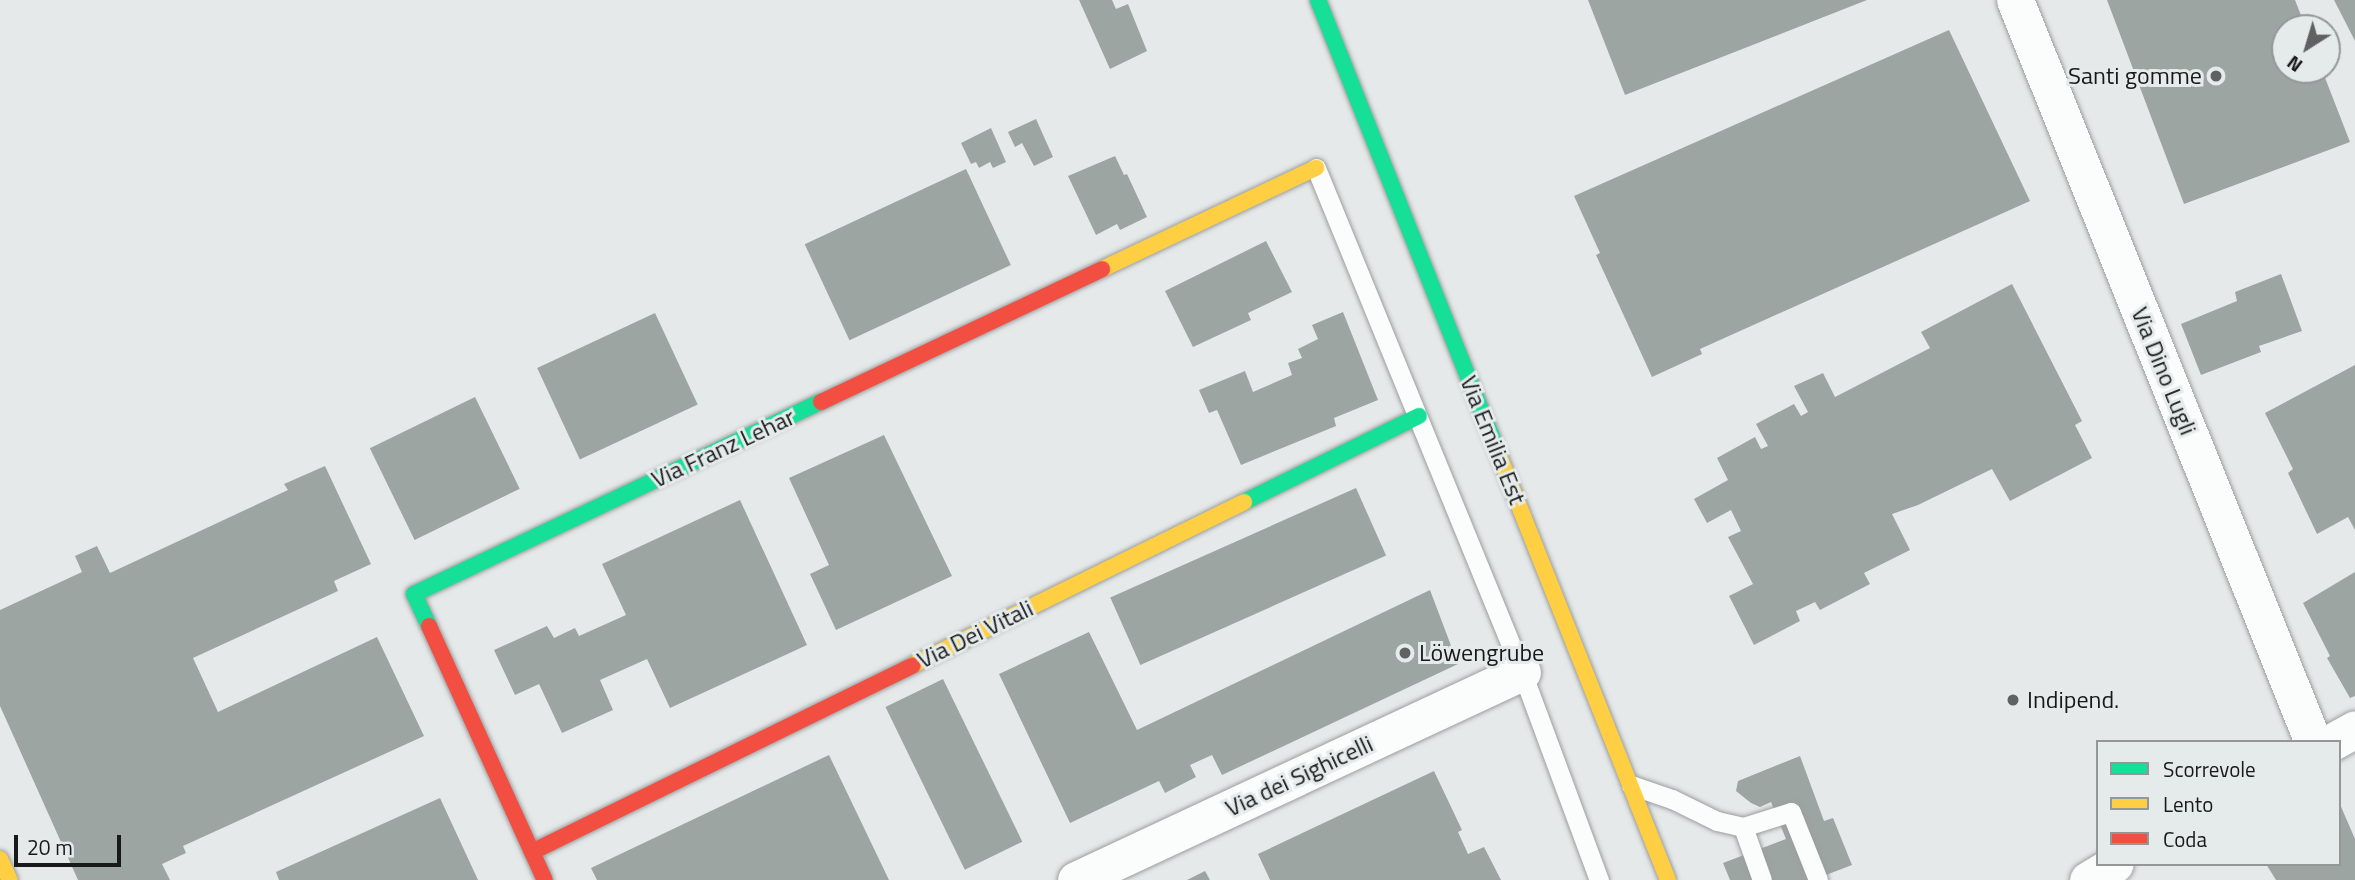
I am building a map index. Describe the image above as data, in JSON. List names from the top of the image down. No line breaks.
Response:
{"streets":{"street":["Via Dino Lugli","Via Emilia Est","Via Franz Lehar","Via Dei Vitali","Via dei Sighicelli"]},"crossings":[["Via Franz Lehar","Via Dei Vitali"]],"places":["Santi gomme","Löwengrube","Indipend."],"legend":["Scorrevole","Lento","Coda"],"scale_bar":"20 m","north":"bottom left"}
